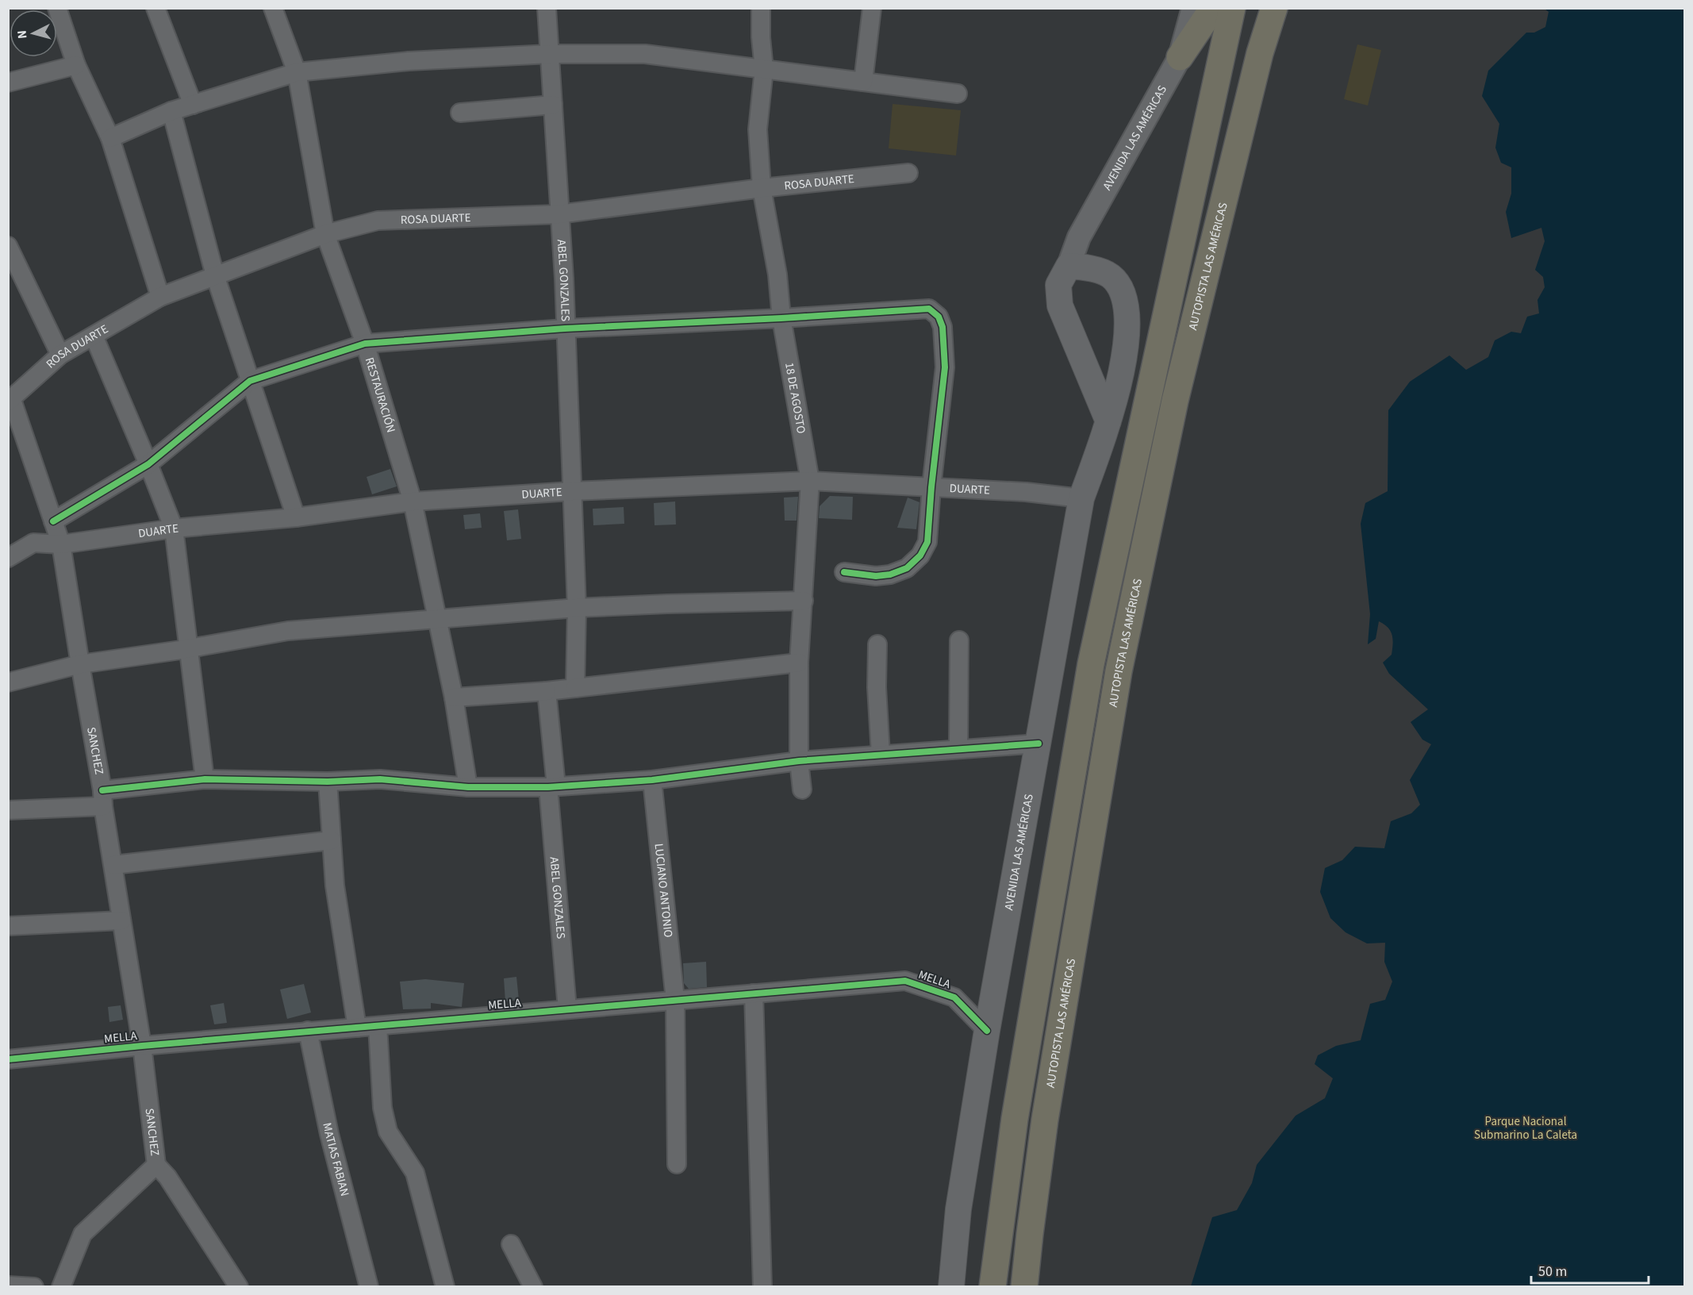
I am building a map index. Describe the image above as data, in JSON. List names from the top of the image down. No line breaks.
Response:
{"streets":{"highway":["AUTOPISTA LAS AMÉRICAS"],"main road":["AVENIDA LAS AMÉRICAS"],"street":["ROSA DUARTE","ABEL GONZALES","RESTAURACIÓN","18 DE AGOSTO","DUARTE","SANCHEZ","LUCIANO ANTONIO","MELLA","MATIAS FABIAN"]},"crossings":[["AVENIDA LAS AMÉRICAS","DUARTE"],["AVENIDA LAS AMÉRICAS","MELLA"],["ROSA DUARTE","ABEL GONZALES"],["ROSA DUARTE","RESTAURACIÓN"],["ROSA DUARTE","18 DE AGOSTO"],["ROSA DUARTE","SANCHEZ"],["ABEL GONZALES","DUARTE"],["ABEL GONZALES","MELLA"],["RESTAURACIÓN","DUARTE"],["18 DE AGOSTO","DUARTE"],["DUARTE","SANCHEZ"],["SANCHEZ","MELLA"],["LUCIANO ANTONIO","MELLA"],["MELLA","MATIAS FABIAN"]],"parks":["Parque Nacional Submarino La Caleta"],"scale_bar":"50 m","north":"left"}
